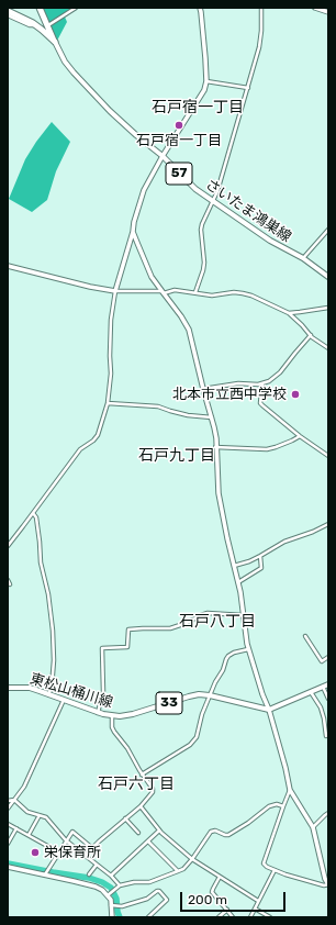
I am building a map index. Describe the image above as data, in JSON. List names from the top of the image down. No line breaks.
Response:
{"streets":{"main road":["57","さいたま鴻巣線","東松山桶川線","33"]},"districts":["石戸宿一丁目","石戸九丁目","石戸八丁目","石戸六丁目"],"places":["石戸宿一丁目","北本市立西中学校","栄保育所"],"scale_bar":"200 m"}
